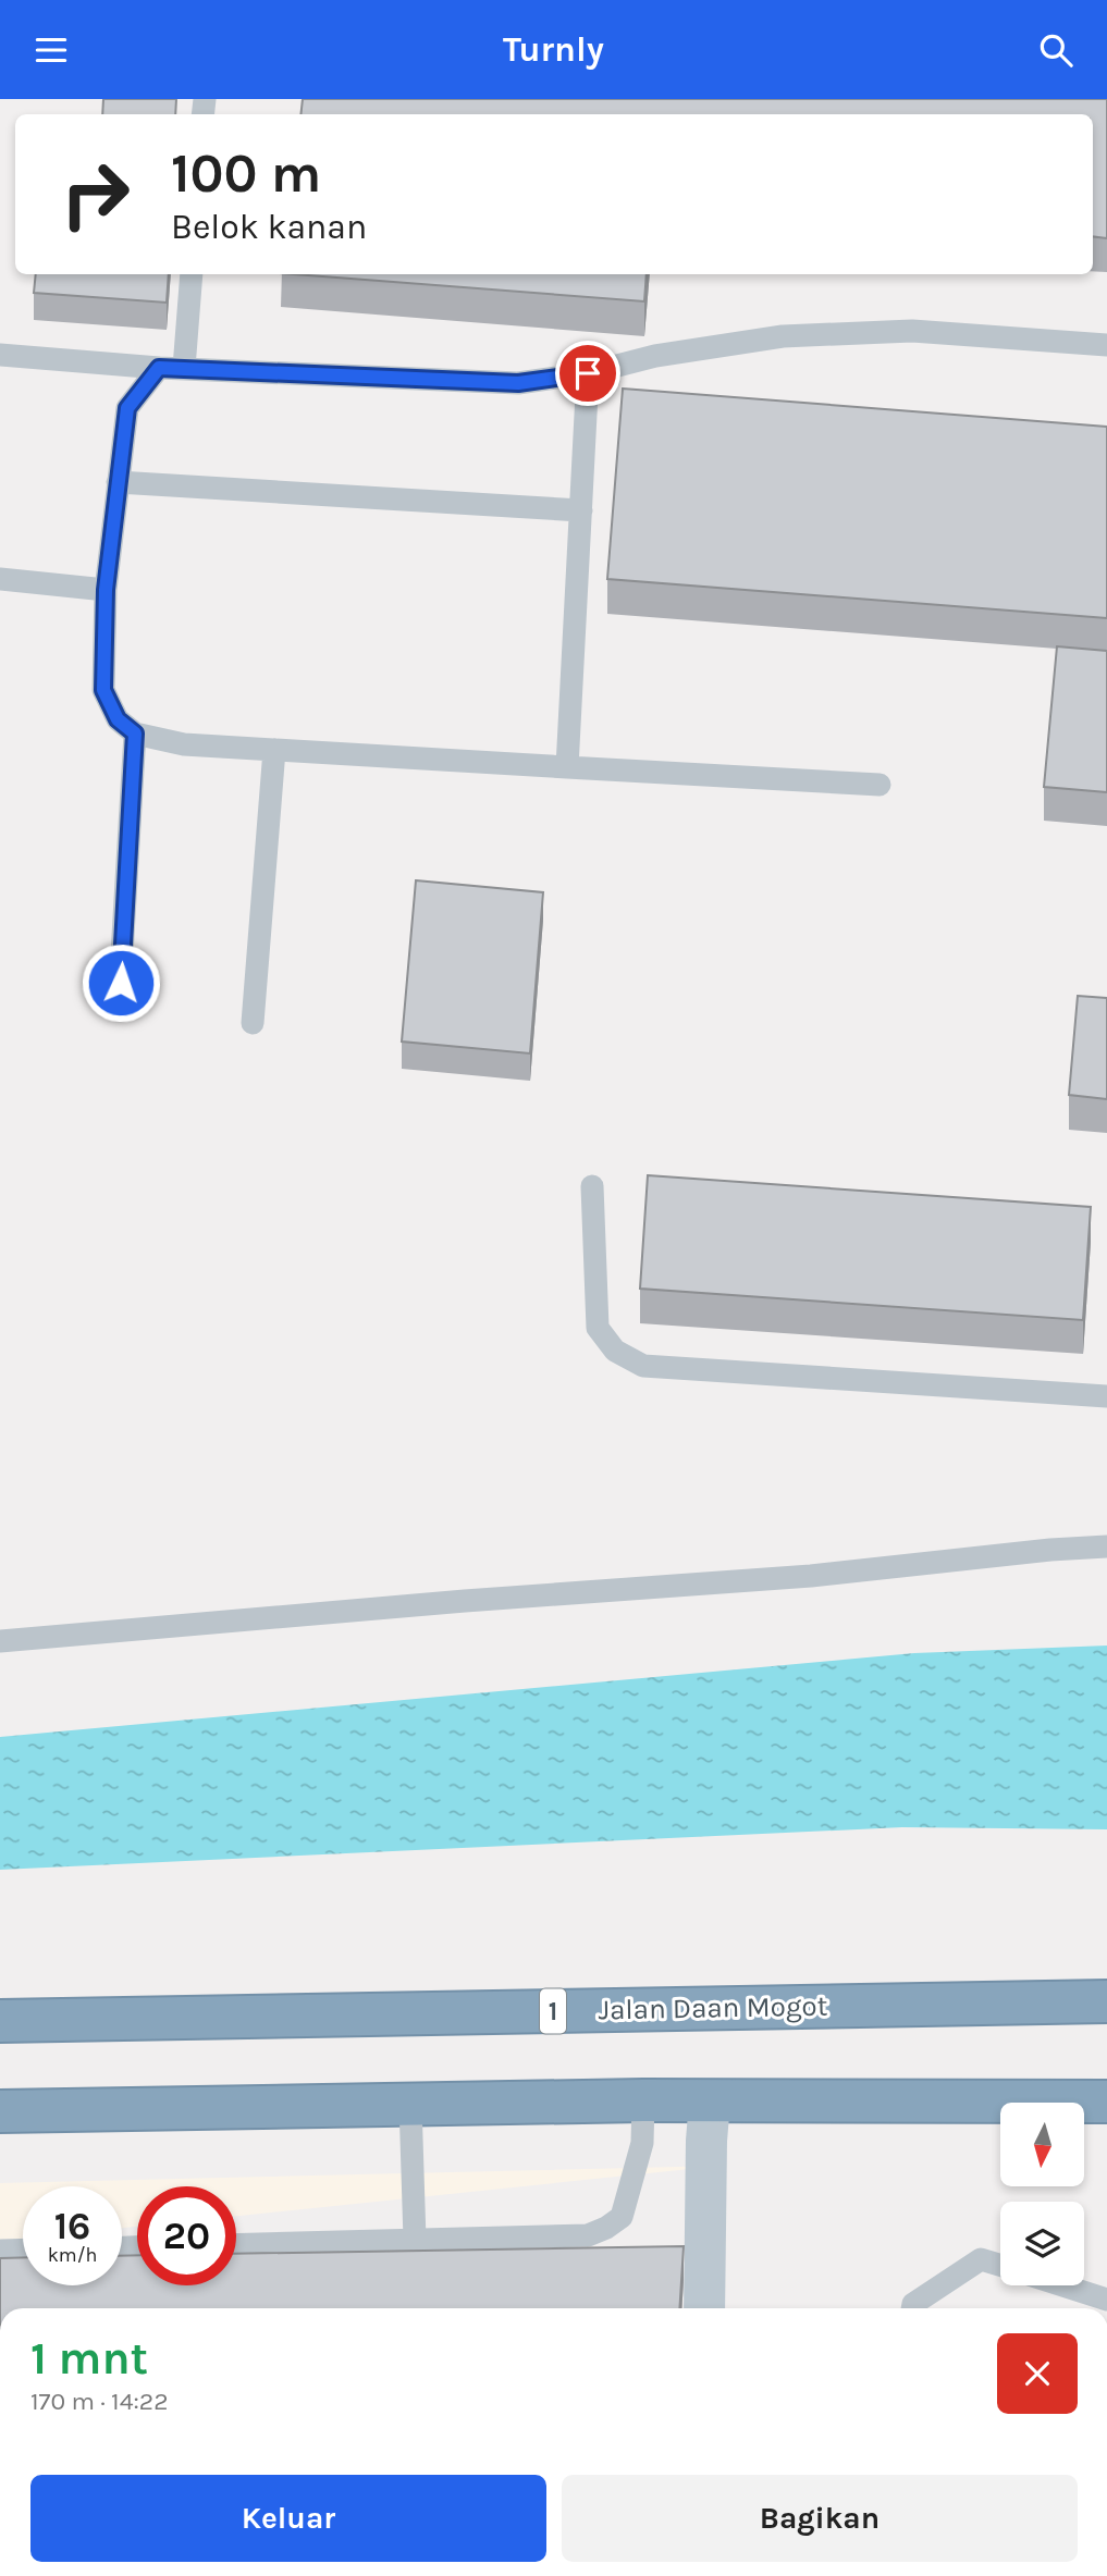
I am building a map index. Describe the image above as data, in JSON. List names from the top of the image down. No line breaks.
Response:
{"streets":{"highway":["Jalan Daan Mogot","1"]},"north":"bottom","page":{"header":"Turnly","turn":["100 m","Belok kanan"],"speed":"16 km/h","limit":"20","heading":["1 mnt","170 m · 14:22"],"buttons":["Keluar","Bagikan"]}}
